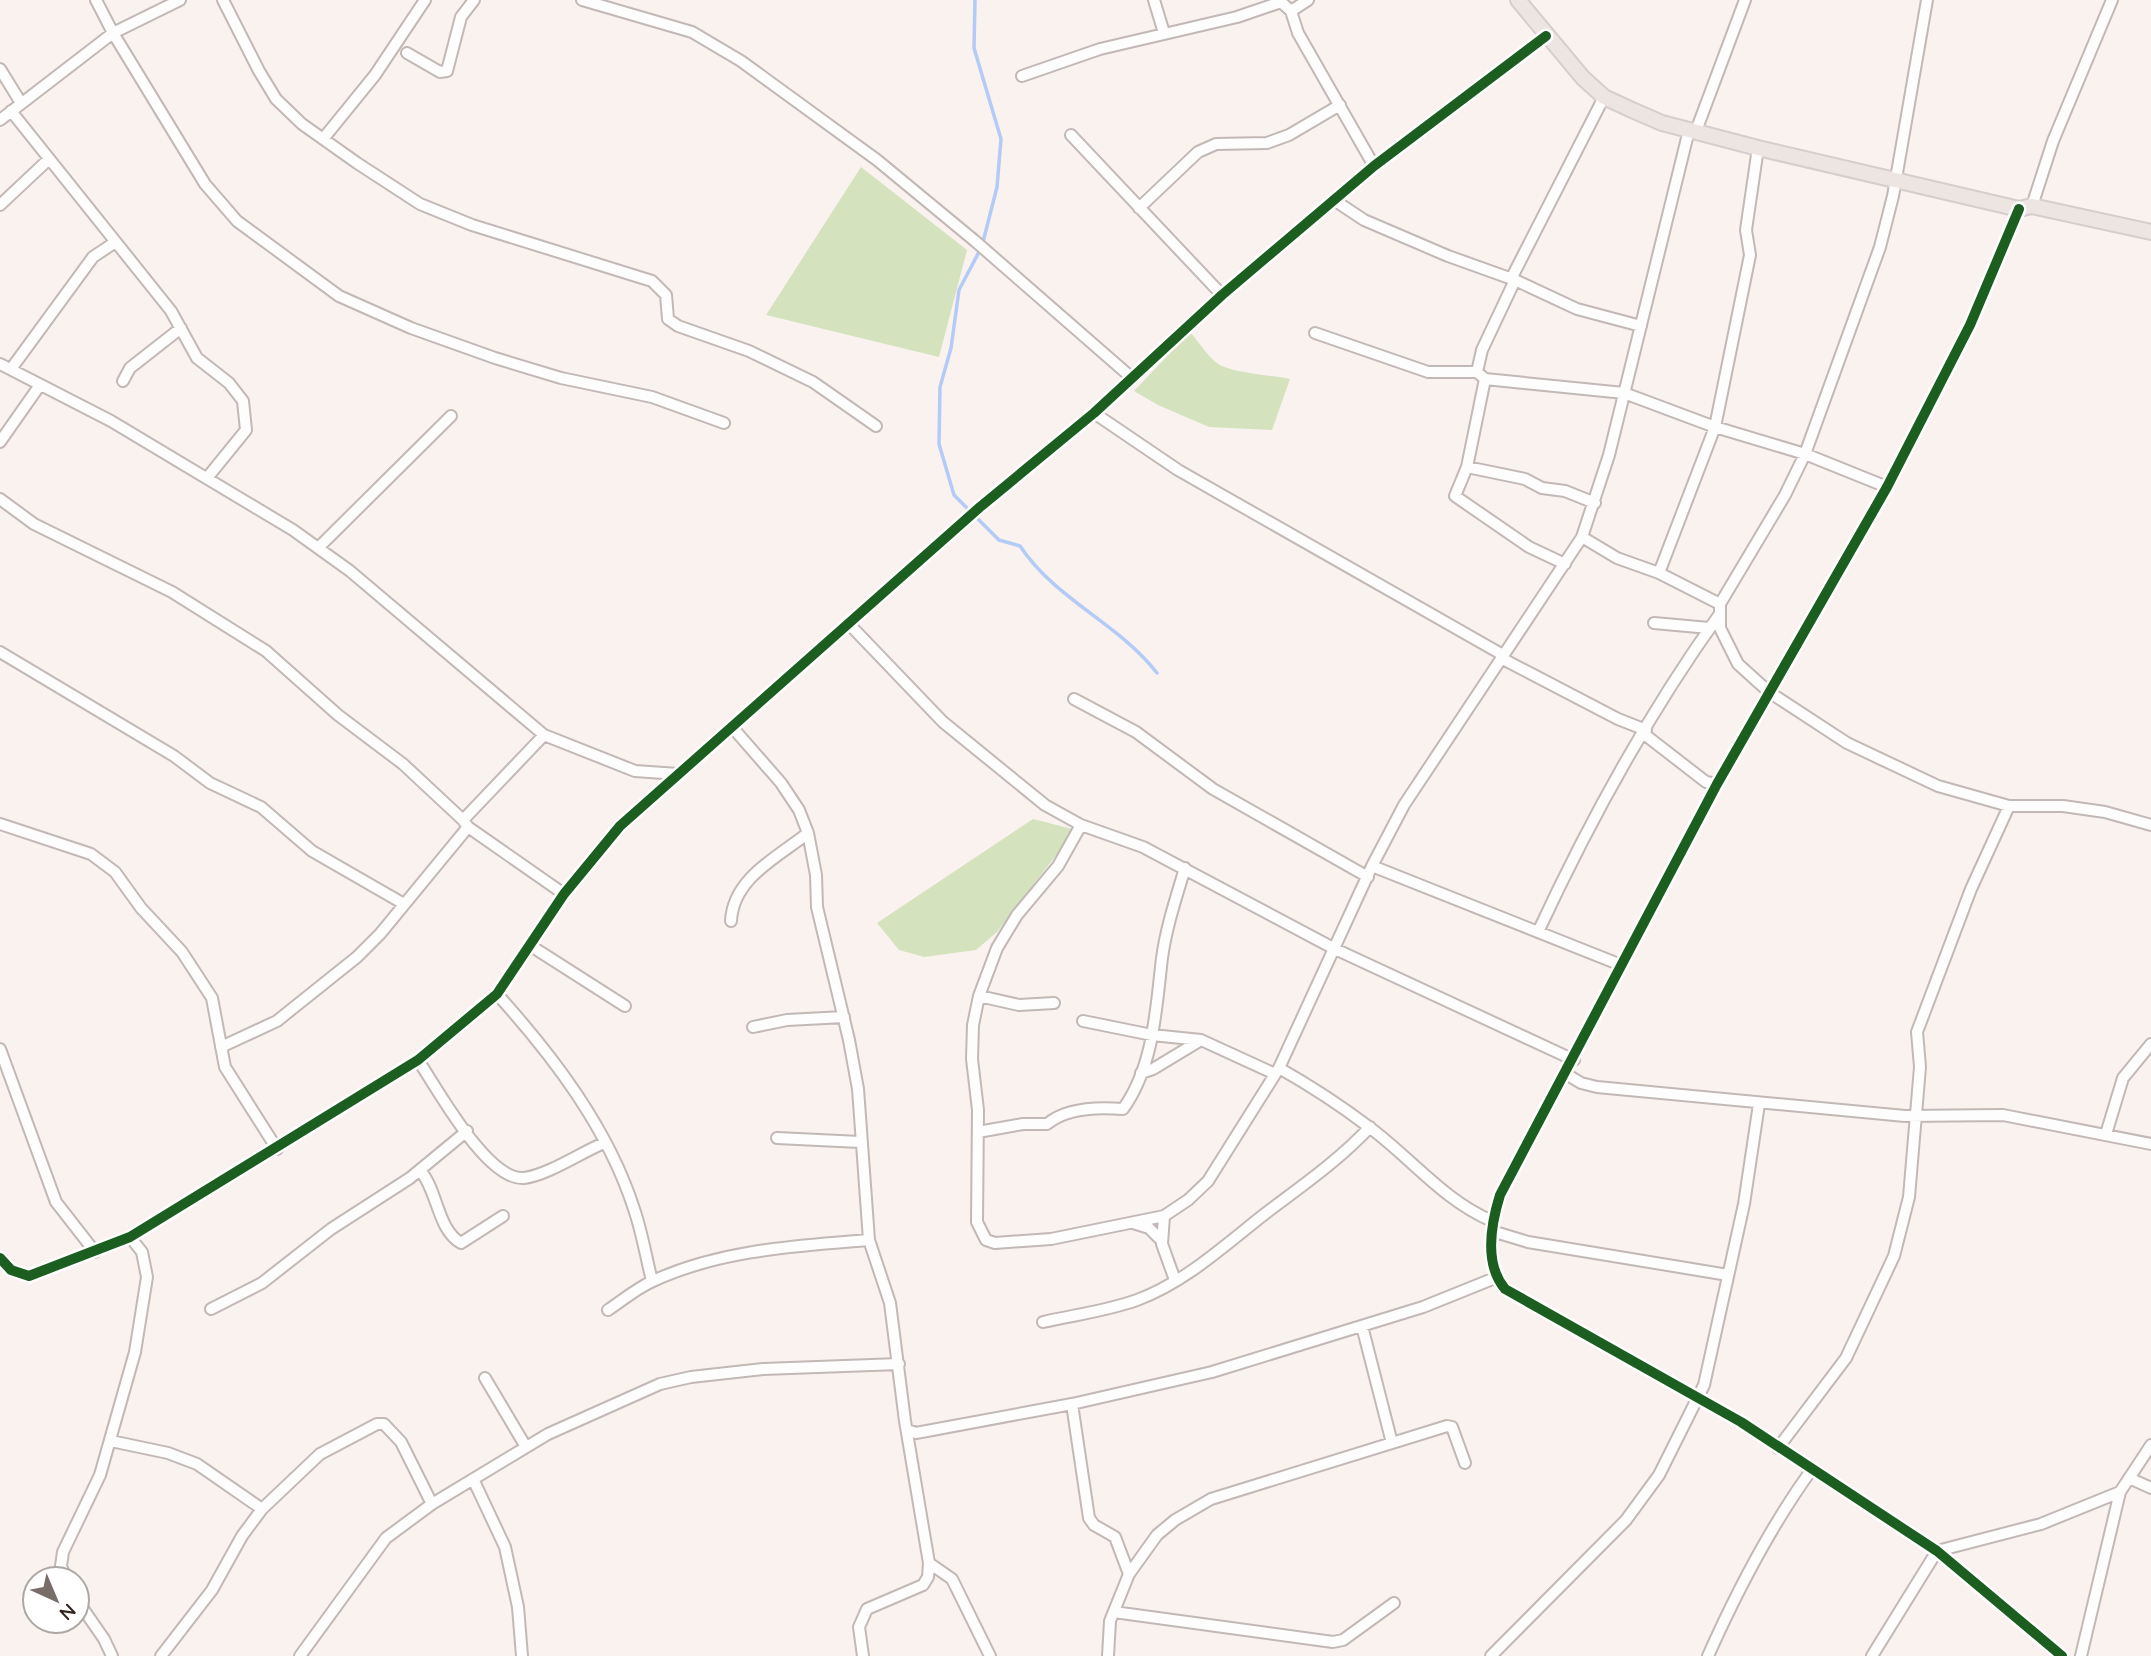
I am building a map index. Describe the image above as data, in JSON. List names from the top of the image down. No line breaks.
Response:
{"north":"bottom right"}
